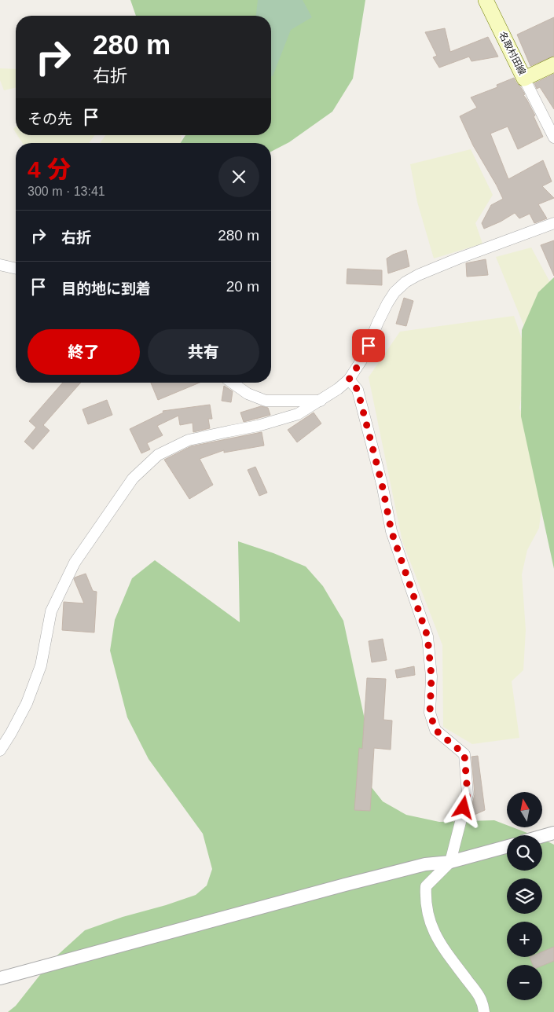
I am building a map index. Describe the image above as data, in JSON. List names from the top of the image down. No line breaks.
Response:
{"streets":{"main road":["名取村田線"]},"north":"top","page":{"turn":["280 m","右折"],"then":"その先","heading":["4 分","300 m · 13:41"],"list":[{"name":"右折","value":"280 m"},{"name":"目的地に到着","value":"20 m"}],"buttons":["終了","共有"],"map_buttons":["+","−"]}}
